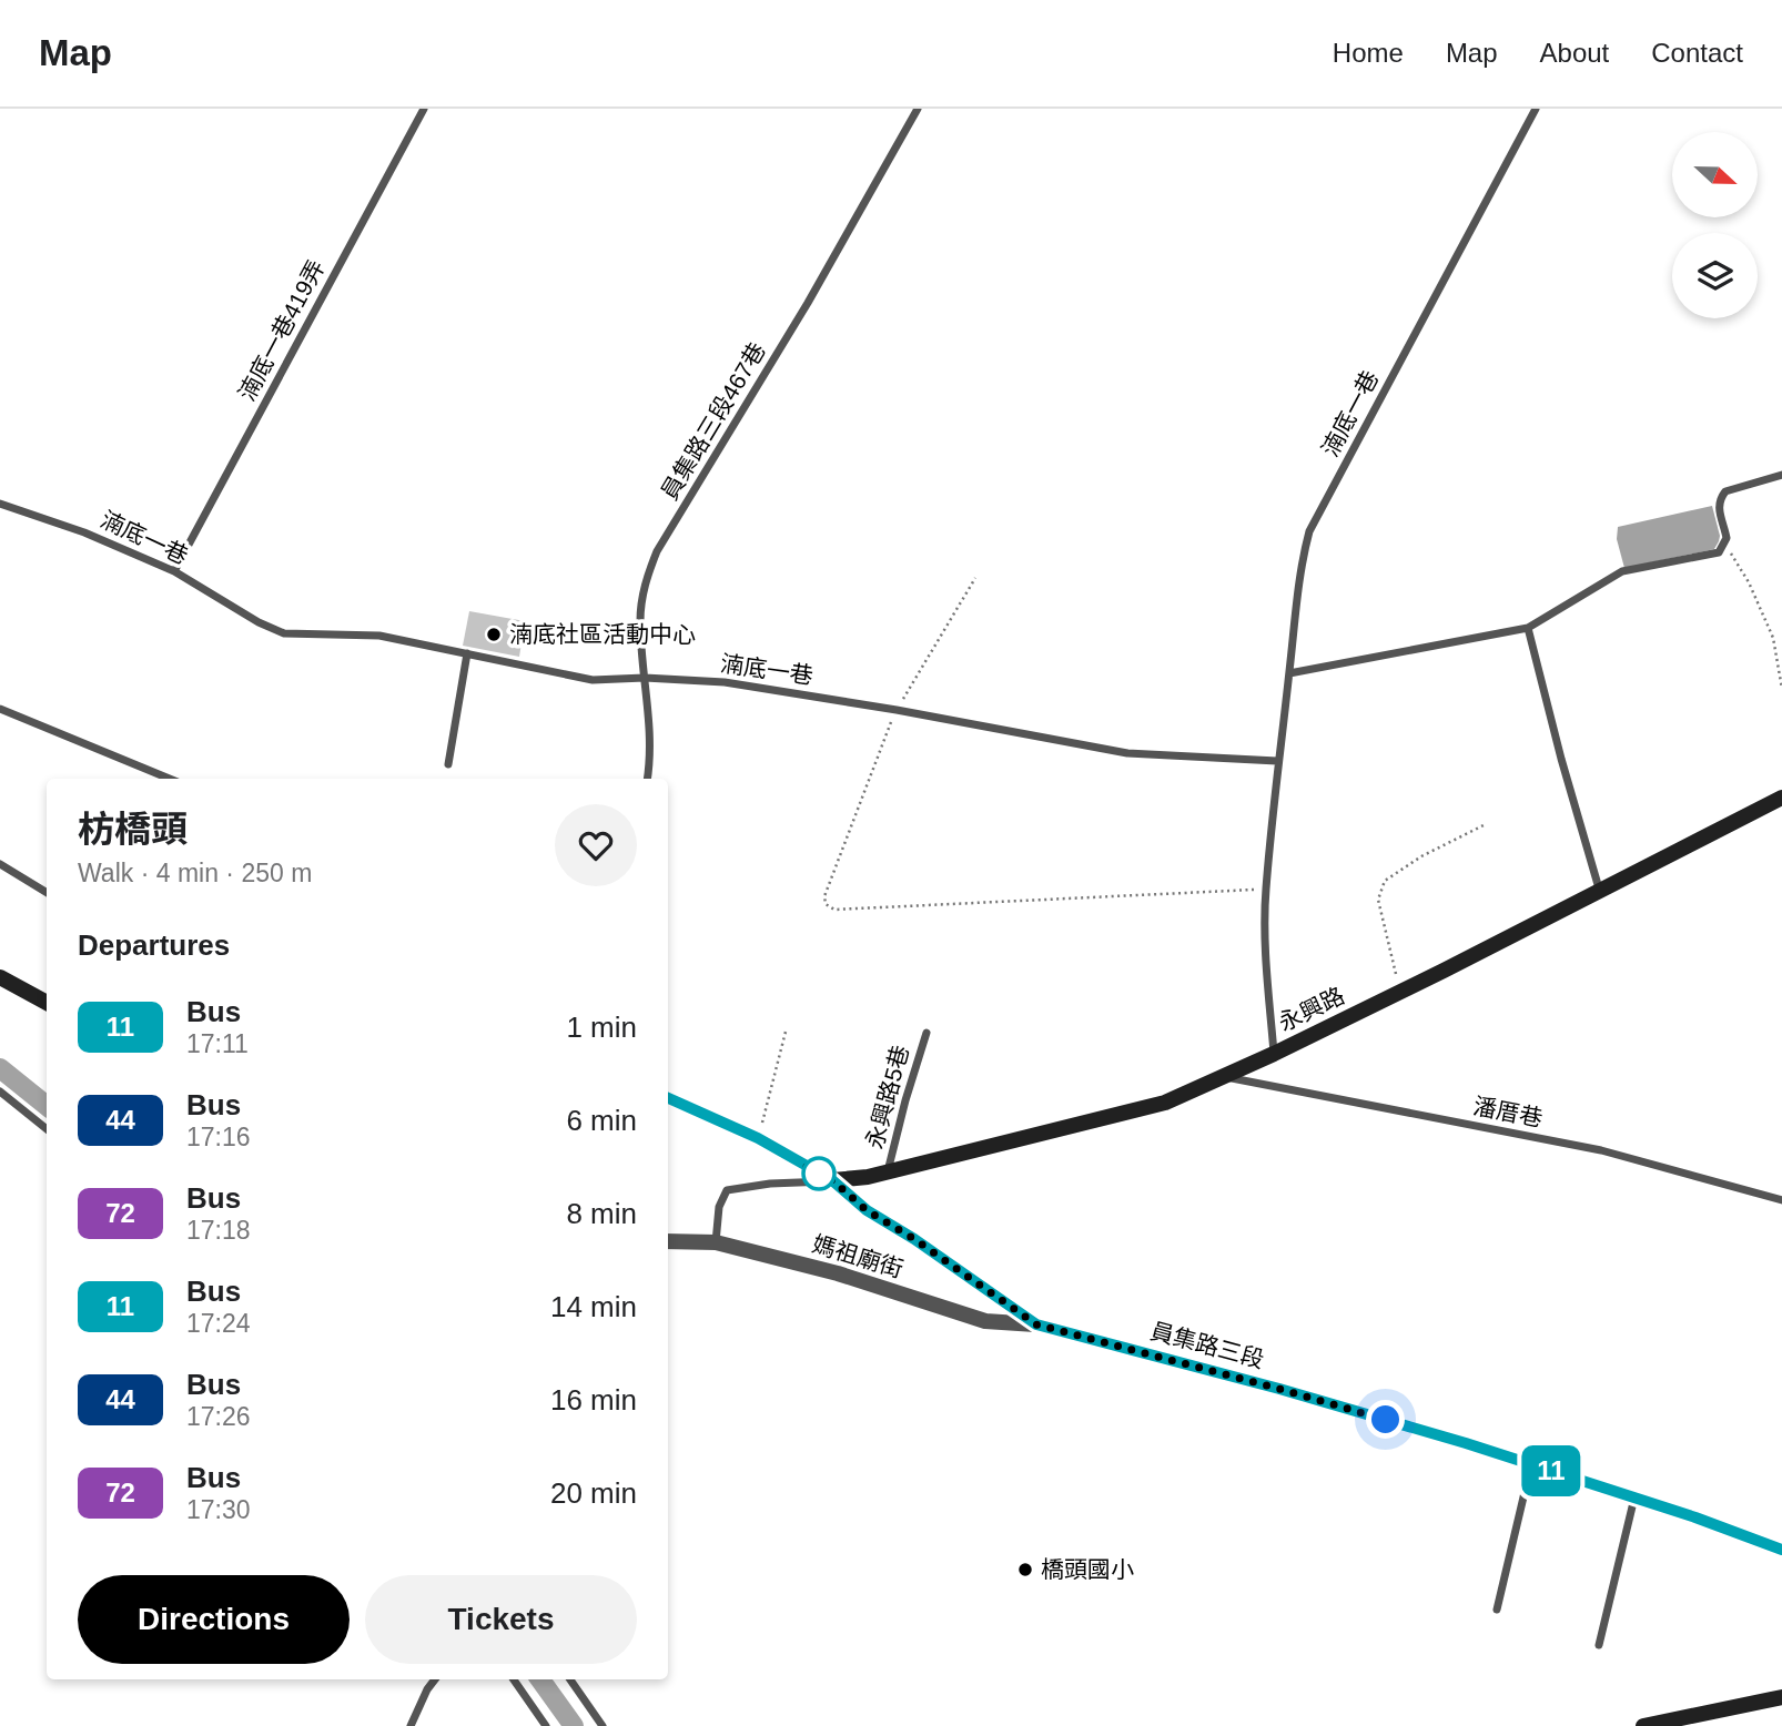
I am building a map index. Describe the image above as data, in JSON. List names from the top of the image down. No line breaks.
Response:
{"streets":{"street":["永興路","媽祖廟街","員集路三段"],"lane":["湳底一巷419弄","湳底一巷","員集路三段467巷","永興路5巷","潘厝巷"]},"crossings":[["湳底一巷419弄","湳底一巷"],["湳底一巷","員集路三段467巷"],["湳底一巷","永興路"],["永興路","永興路5巷"],["永興路","潘厝巷"],["永興路","員集路三段"],["媽祖廟街","員集路三段"]],"places":["湳底社區活動中心","橋頭國小"],"lines":["bus line 11"],"north":"right","page":{"header":"Map","nav":["Home","Map","About","Contact"],"on_map":"11","heading":[["枋橋頭","Walk · 4 min · 250 m"],"Departures"],"list":[{"mark":"11","name":"Bus","note":"17:11","value":"1 min"},{"mark":"44","name":"Bus","note":"17:16","value":"6 min"},{"mark":"72","name":"Bus","note":"17:18","value":"8 min"},{"mark":"11","name":"Bus","note":"17:24","value":"14 min"},{"mark":"44","name":"Bus","note":"17:26","value":"16 min"},{"mark":"72","name":"Bus","note":"17:30","value":"20 min"}],"buttons":["Directions","Tickets"]}}
